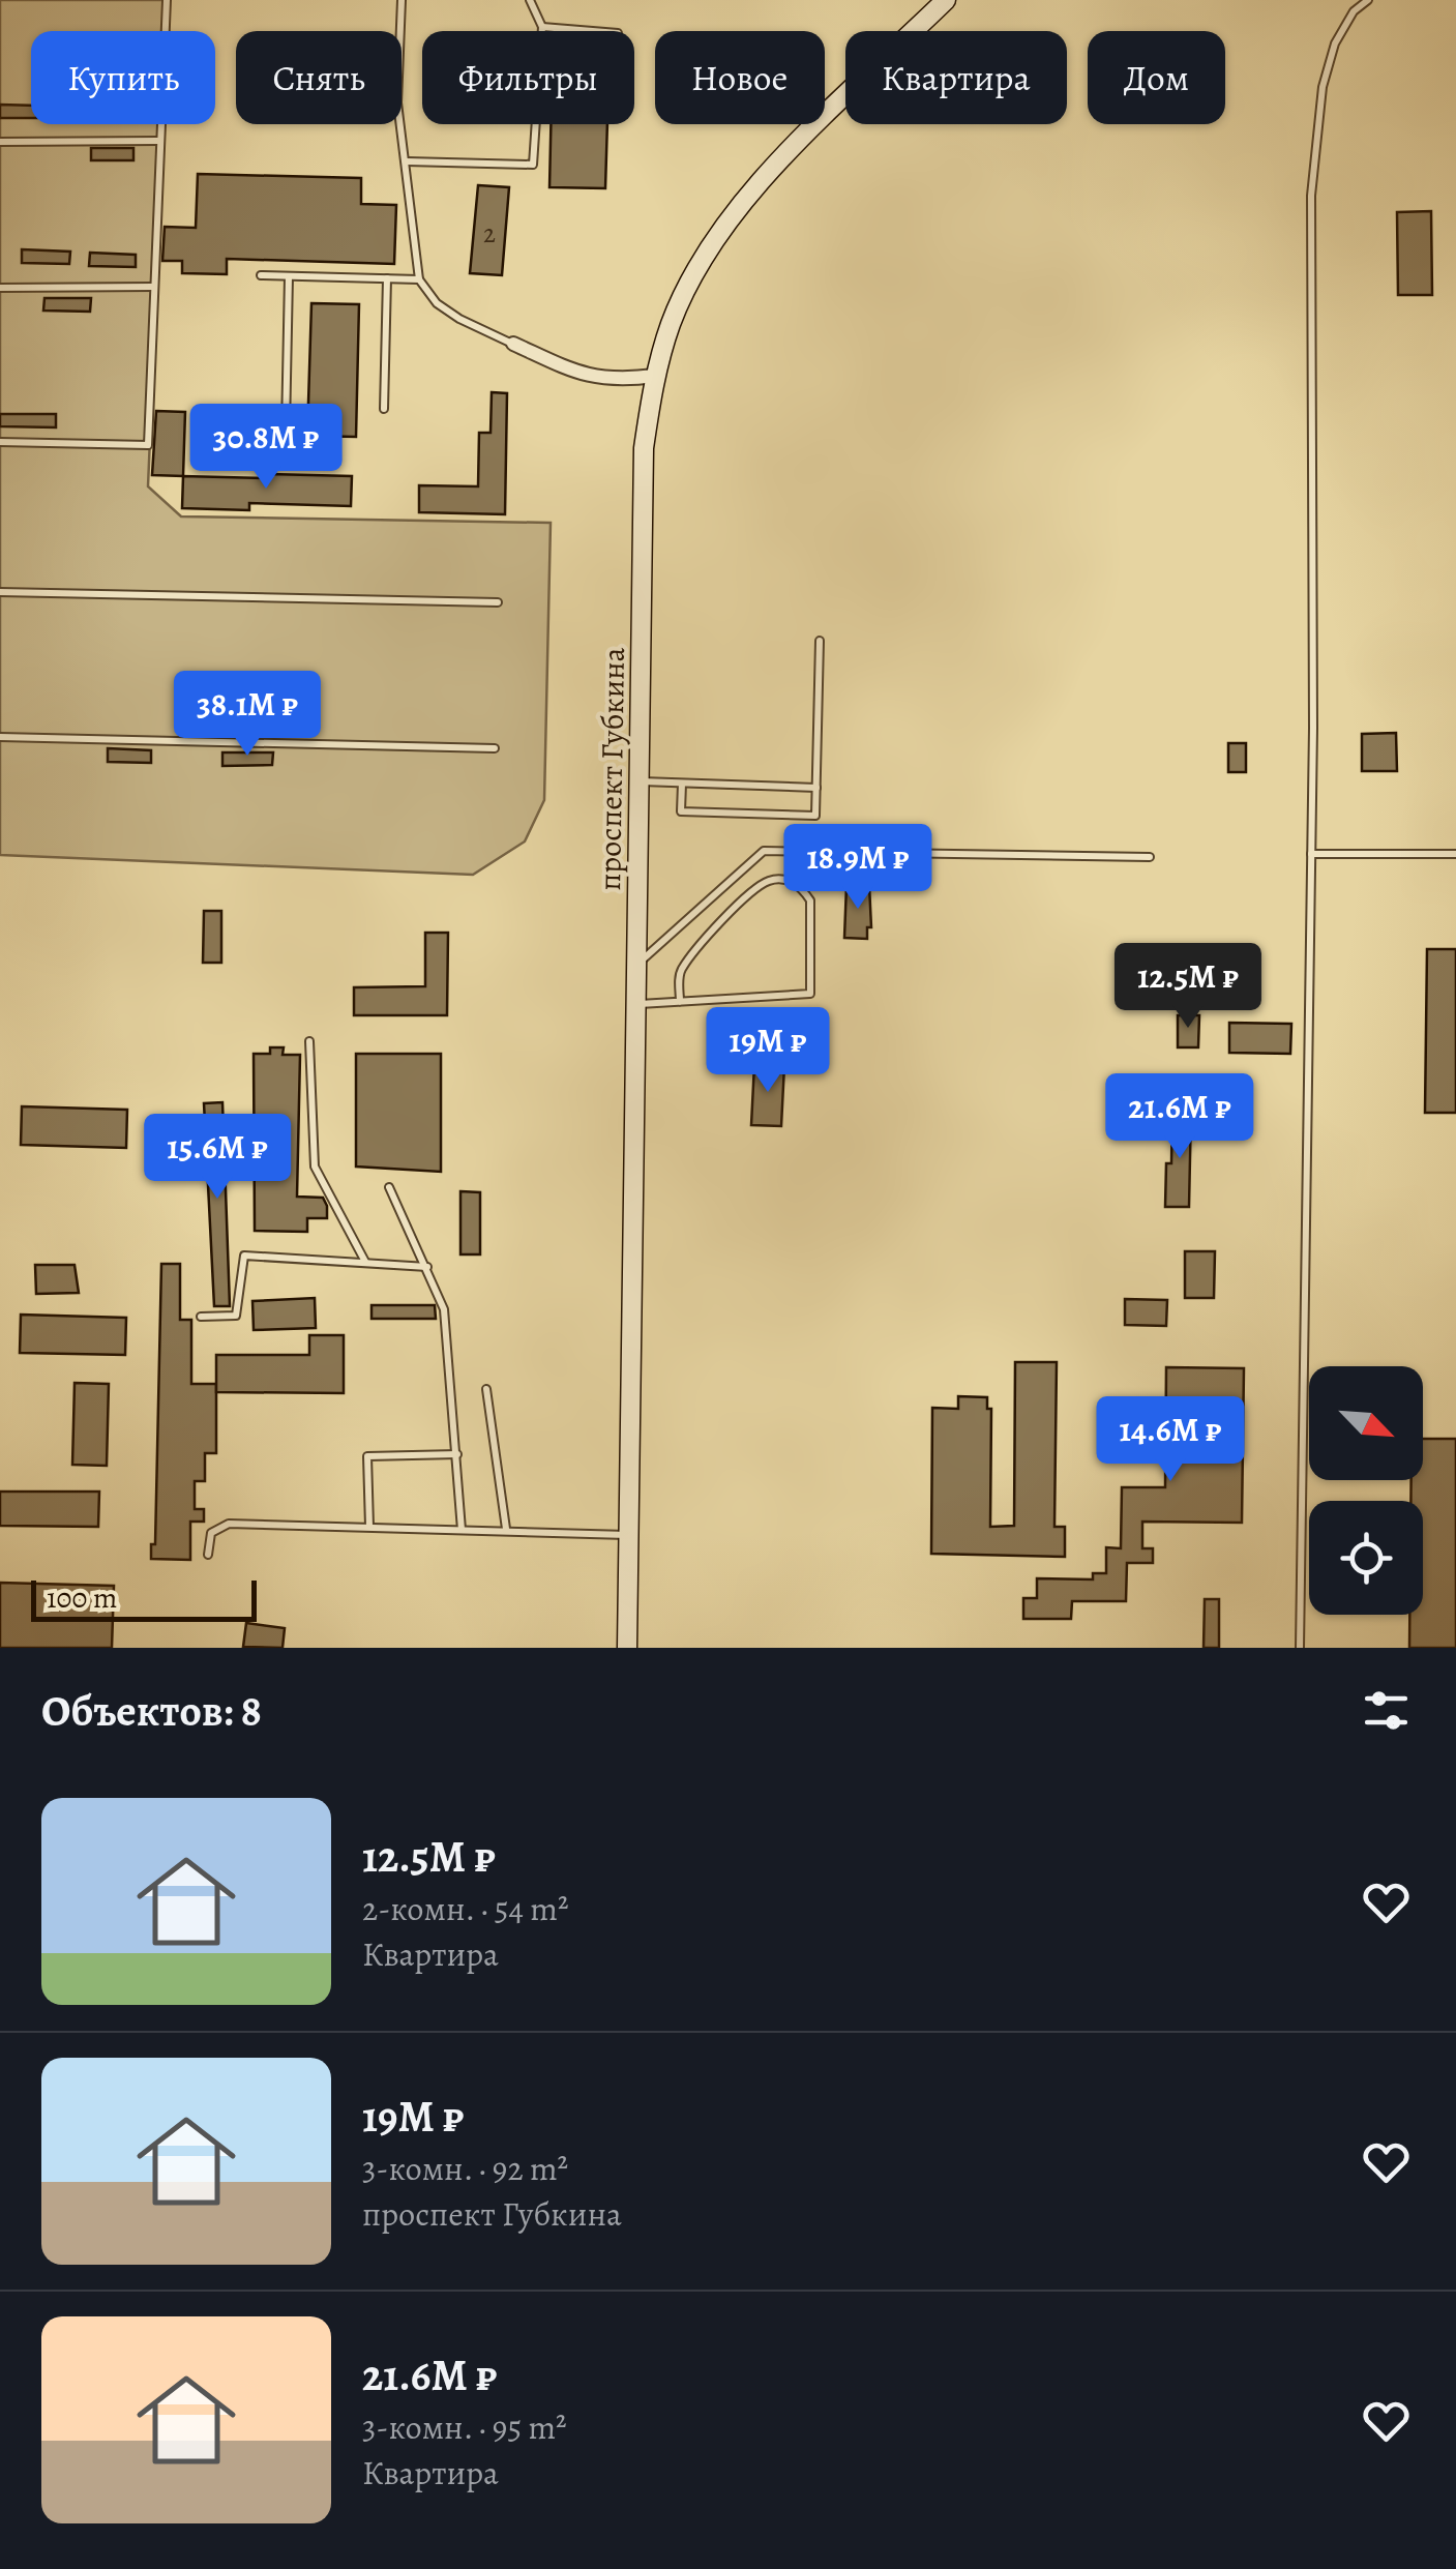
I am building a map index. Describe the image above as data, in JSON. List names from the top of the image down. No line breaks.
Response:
{"streets":{"street":["проспект Губкина"]},"house_numbers":["2"],"scale_bar":"100 m","north":"bottom right","page":{"chip":["Купить","Снять","Фильтры","Новое","Квартира","Дом"],"price":["30.8M ₽","38.1M ₽","18.9M ₽","12.5M ₽","19M ₽","21.6M ₽","15.6M ₽","14.6M ₽"],"scale":"100 m","heading":"Объектов: 8","list":[{"name":"12.5M ₽","note":"2-комн. · 54 m² · Квартира"},{"name":"19M ₽","note":"3-комн. · 92 m² · проспект Губкина"},{"name":"21.6M ₽","note":"3-комн. · 95 m² · Квартира"}]}}
